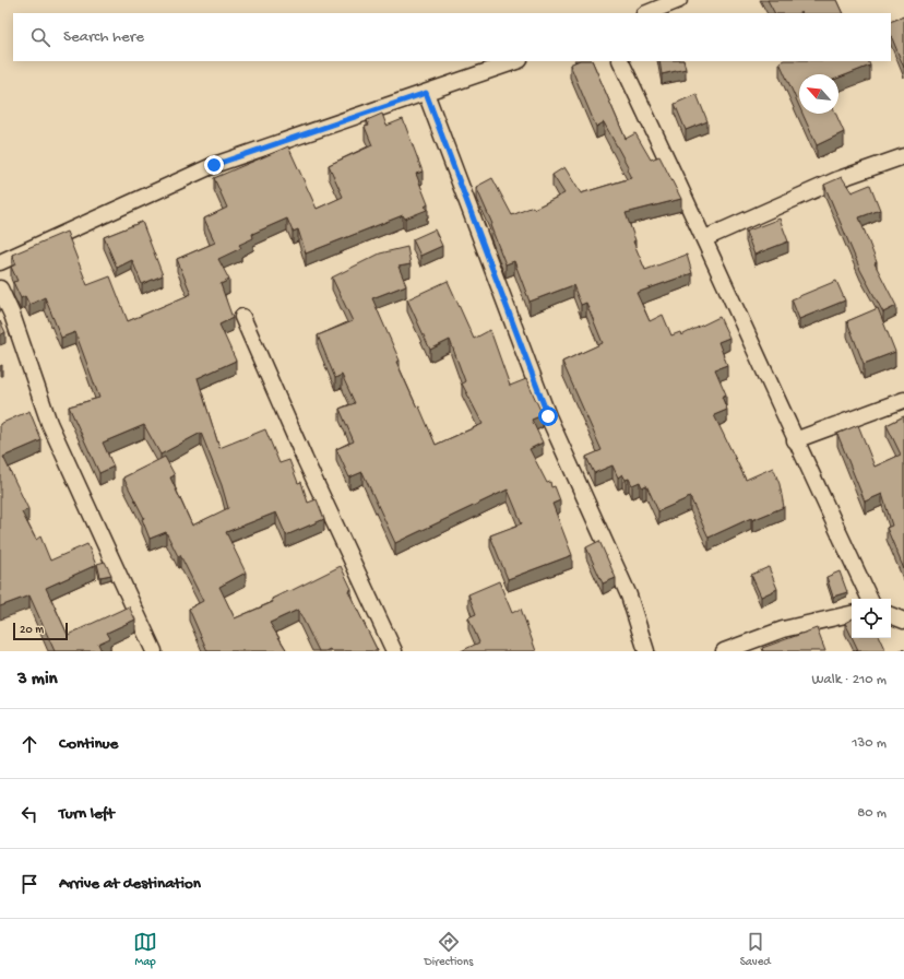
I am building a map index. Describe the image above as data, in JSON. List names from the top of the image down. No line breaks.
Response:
{"scale_bar":"20 m","north":"top left","page":{"search":"Search here","scale":"20 m","heading":["3 min","Walk · 210 m"],"list":[["Continue","130 m"],["Turn left","80 m"],"Arrive at destination"],"nav":["Map","Directions","Saved"]}}
